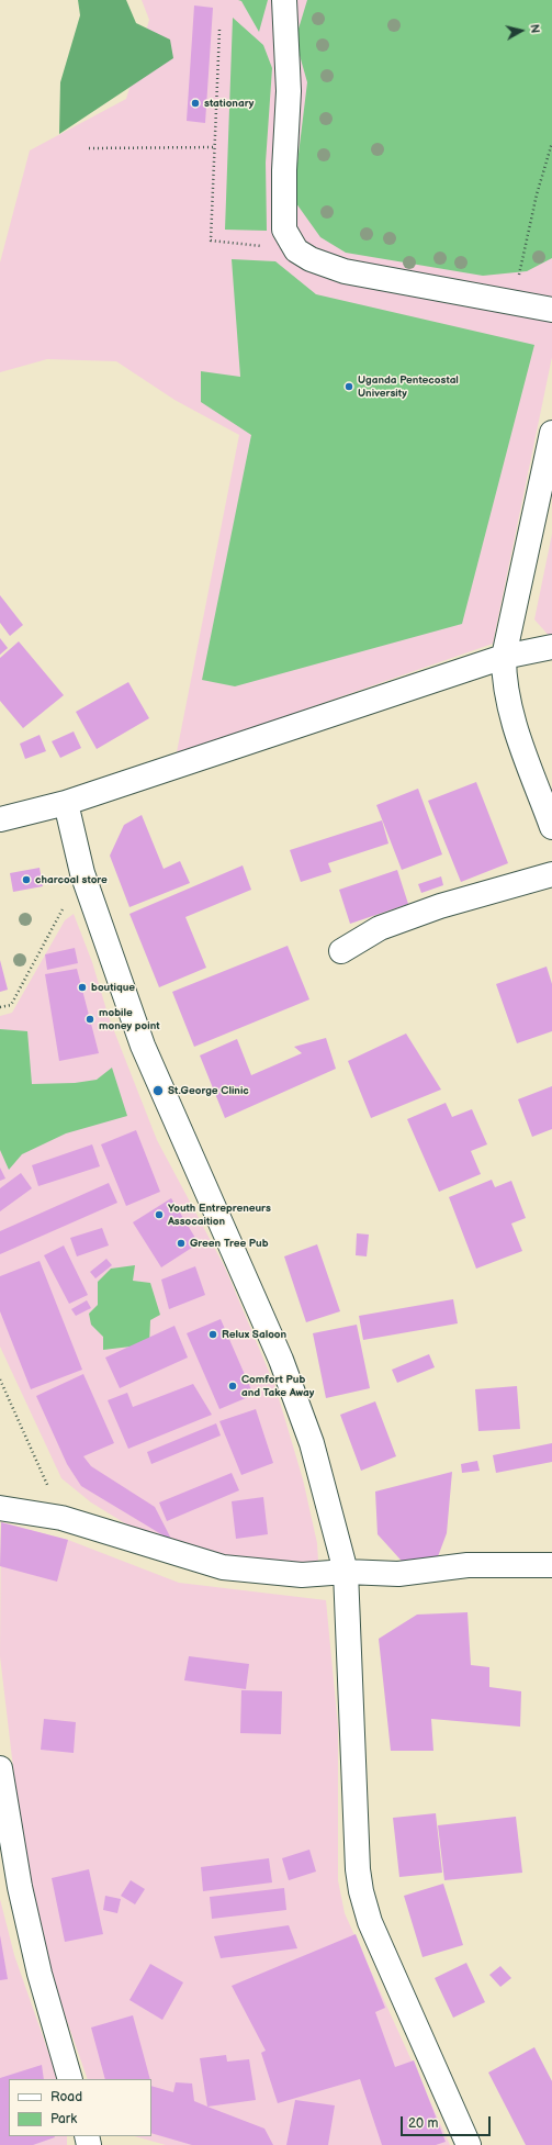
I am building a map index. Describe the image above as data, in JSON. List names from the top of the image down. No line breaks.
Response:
{"places":["stationary","Uganda Pentecostal University","charcoal store","boutique","mobile money point","St.George Clinic","Youth Entrepreneurs Assocaition","Green Tree Pub","Relux Saloon","Comfort Pub and Take Away"],"legend":["Road","Park"],"scale_bar":"20 m","north":"right"}
